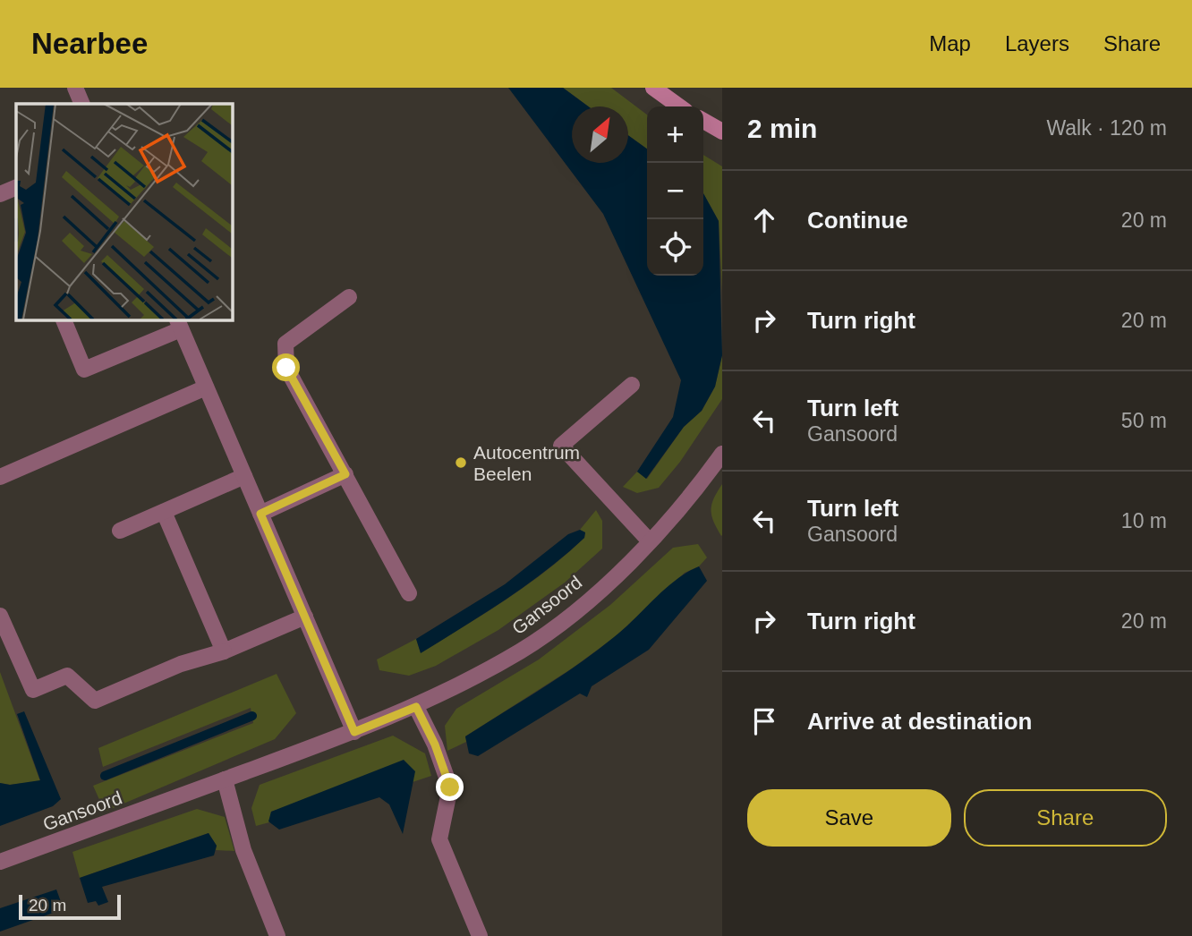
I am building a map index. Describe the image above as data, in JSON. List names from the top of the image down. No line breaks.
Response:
{"streets":{"street":["Gansoord"]},"places":["Autocentrum Beelen"],"scale_bar":"20 m","north":"top right","page":{"header":"Nearbee","nav":["Map","Layers","Share"],"heading":["2 min","Walk · 120 m"],"map_buttons":["+","−"],"list":[["Continue","20 m"],["Turn right","20 m"],["Turn left","Gansoord","50 m"],["Turn left","Gansoord","10 m"],["Turn right","20 m"],"Arrive at destination"],"buttons":["Save","Share"],"scale":"20 m"}}
